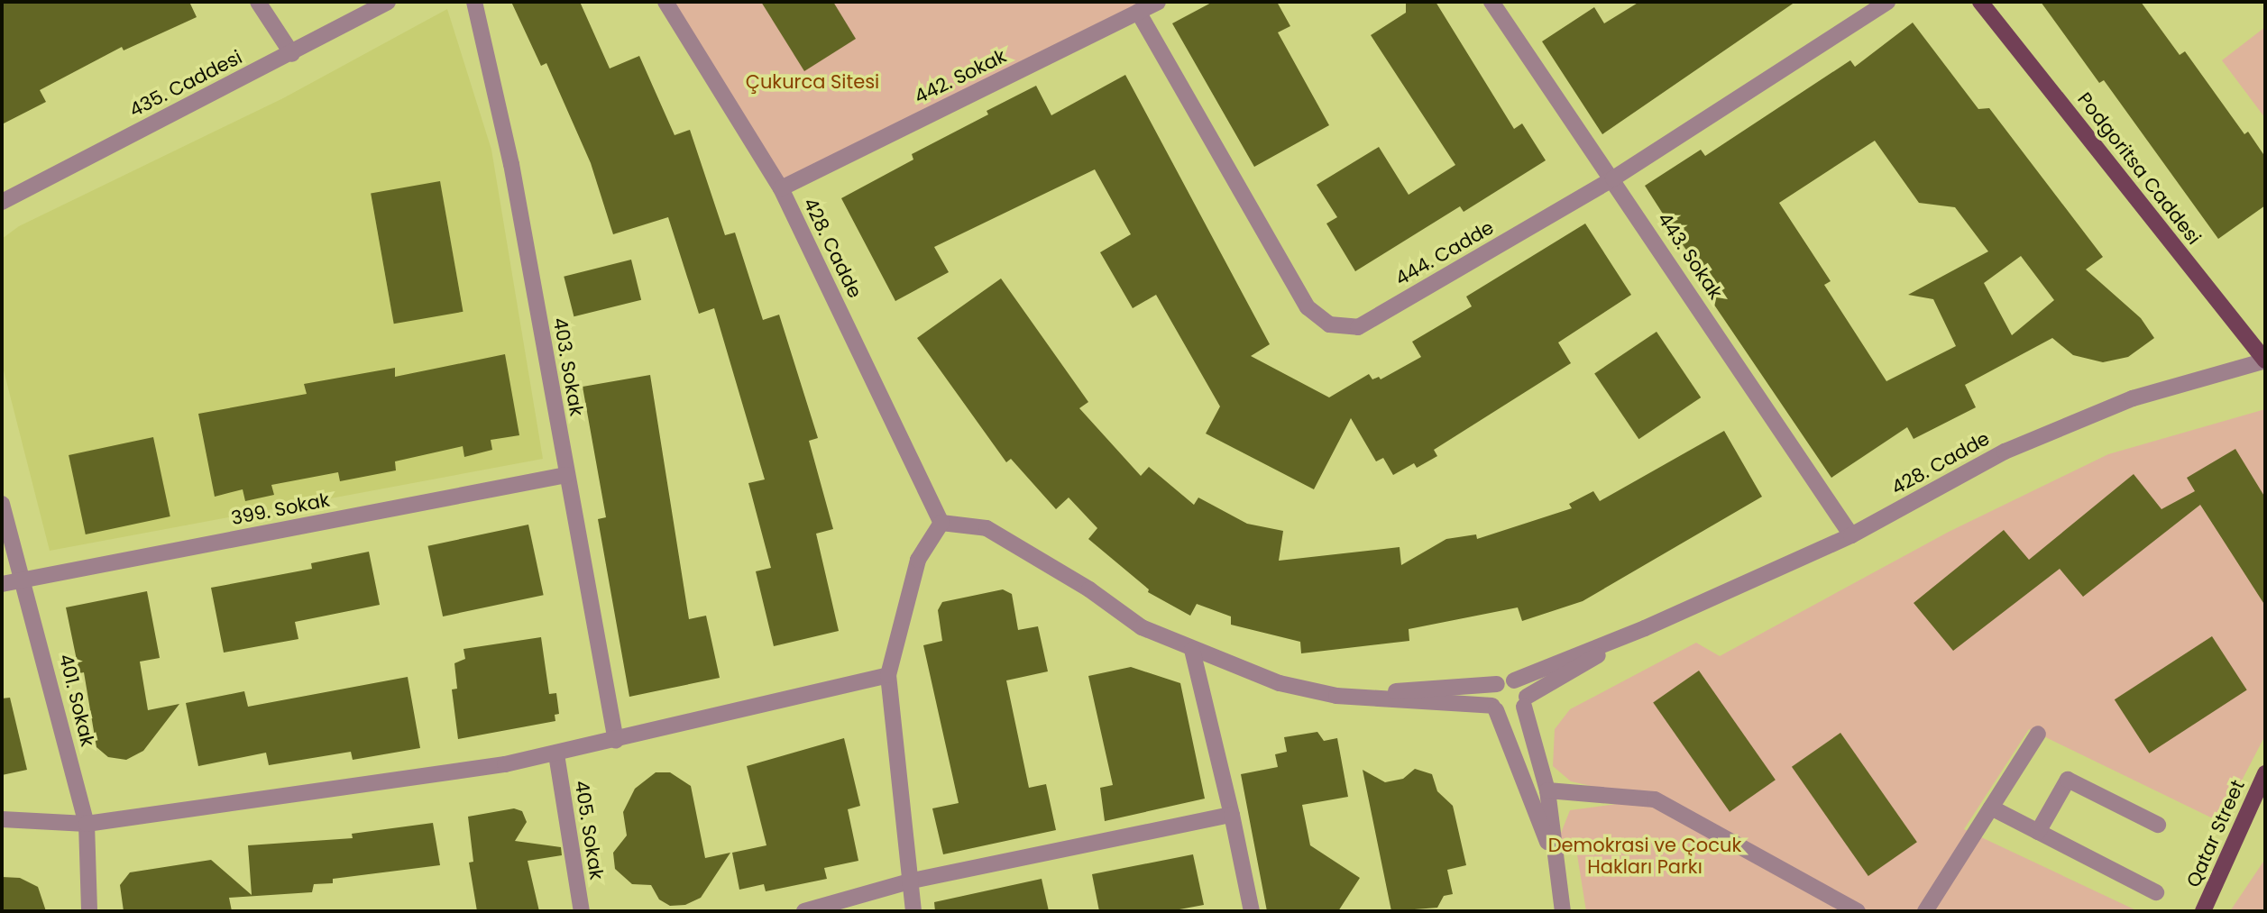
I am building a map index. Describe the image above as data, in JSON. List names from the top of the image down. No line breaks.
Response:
{"streets":{"main road":["Podgoritsa Caddesi","Qatar Street"],"street":["442. Sokak","435. Caddesi","428. Cadde","444. Cadde","443. Sokak","403. Sokak","399. Sokak","401. Sokak","405. Sokak"]},"crossings":[["442. Sokak","428. Cadde"],["442. Sokak","444. Cadde"],["Podgoritsa Caddesi","428. Cadde"],["428. Cadde","443. Sokak"],["444. Cadde","443. Sokak"],["403. Sokak","399. Sokak"],["399. Sokak","401. Sokak"]],"parks":["Çukurca Sitesi","Demokrasi ve Çocuk Hakları Parkı"]}
